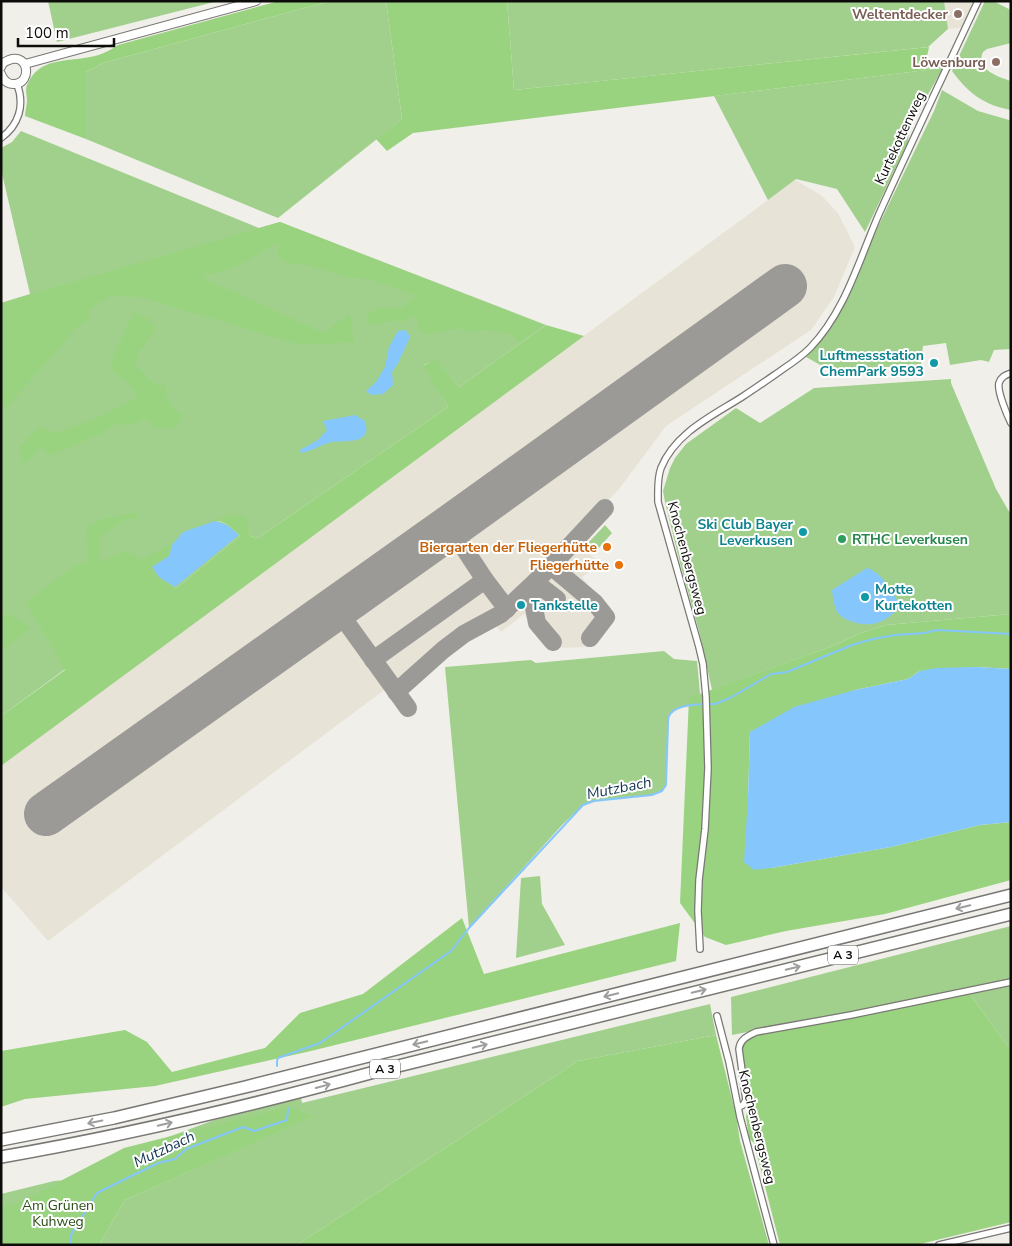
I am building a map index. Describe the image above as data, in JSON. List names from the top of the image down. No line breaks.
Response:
{"streets":{"highway":["A 3"],"street":["Kurtekottenweg","Knochenbergsweg"]},"crossings":[["Kurtekottenweg","Knochenbergsweg"]],"water":["Mutzbach"],"parks":["Am Grünen Kuhweg"],"places":["Weltentdecker","Löwenburg","Luftmessstation ChemPark 9593","Ski Club Bayer Leverkusen","RTHC Leverkusen","Biergarten der Fliegerhütte","Fliegerhütte","Motte Kurtekotten","Tankstelle"],"scale_bar":"100 m"}
